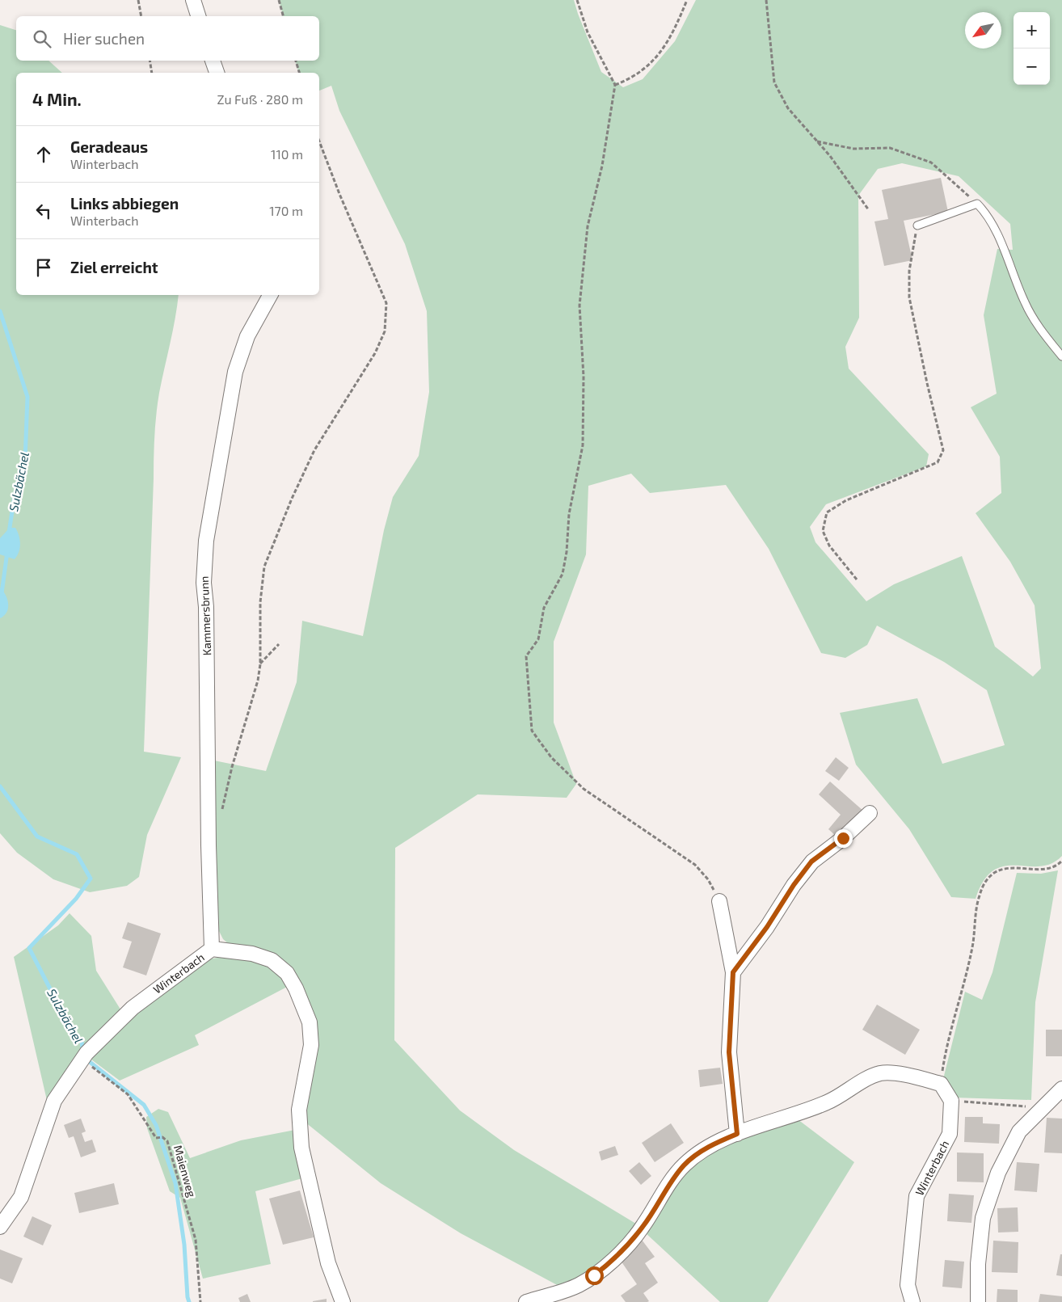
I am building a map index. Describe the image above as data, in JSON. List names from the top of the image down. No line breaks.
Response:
{"streets":{"street":["Kammersbrunn","Winterbach"],"path":["Maienweg"]},"crossings":[["Kammersbrunn","Winterbach"],["Winterbach","Maienweg"]],"water":["Sulzbächel"],"north":"bottom left","page":{"map_buttons":["+","−"],"search":"Hier suchen","heading":["4 Min.","Zu Fuß · 280 m"],"list":[["Geradeaus","Winterbach","110 m"],["Links abbiegen","Winterbach","170 m"],"Ziel erreicht"]}}
